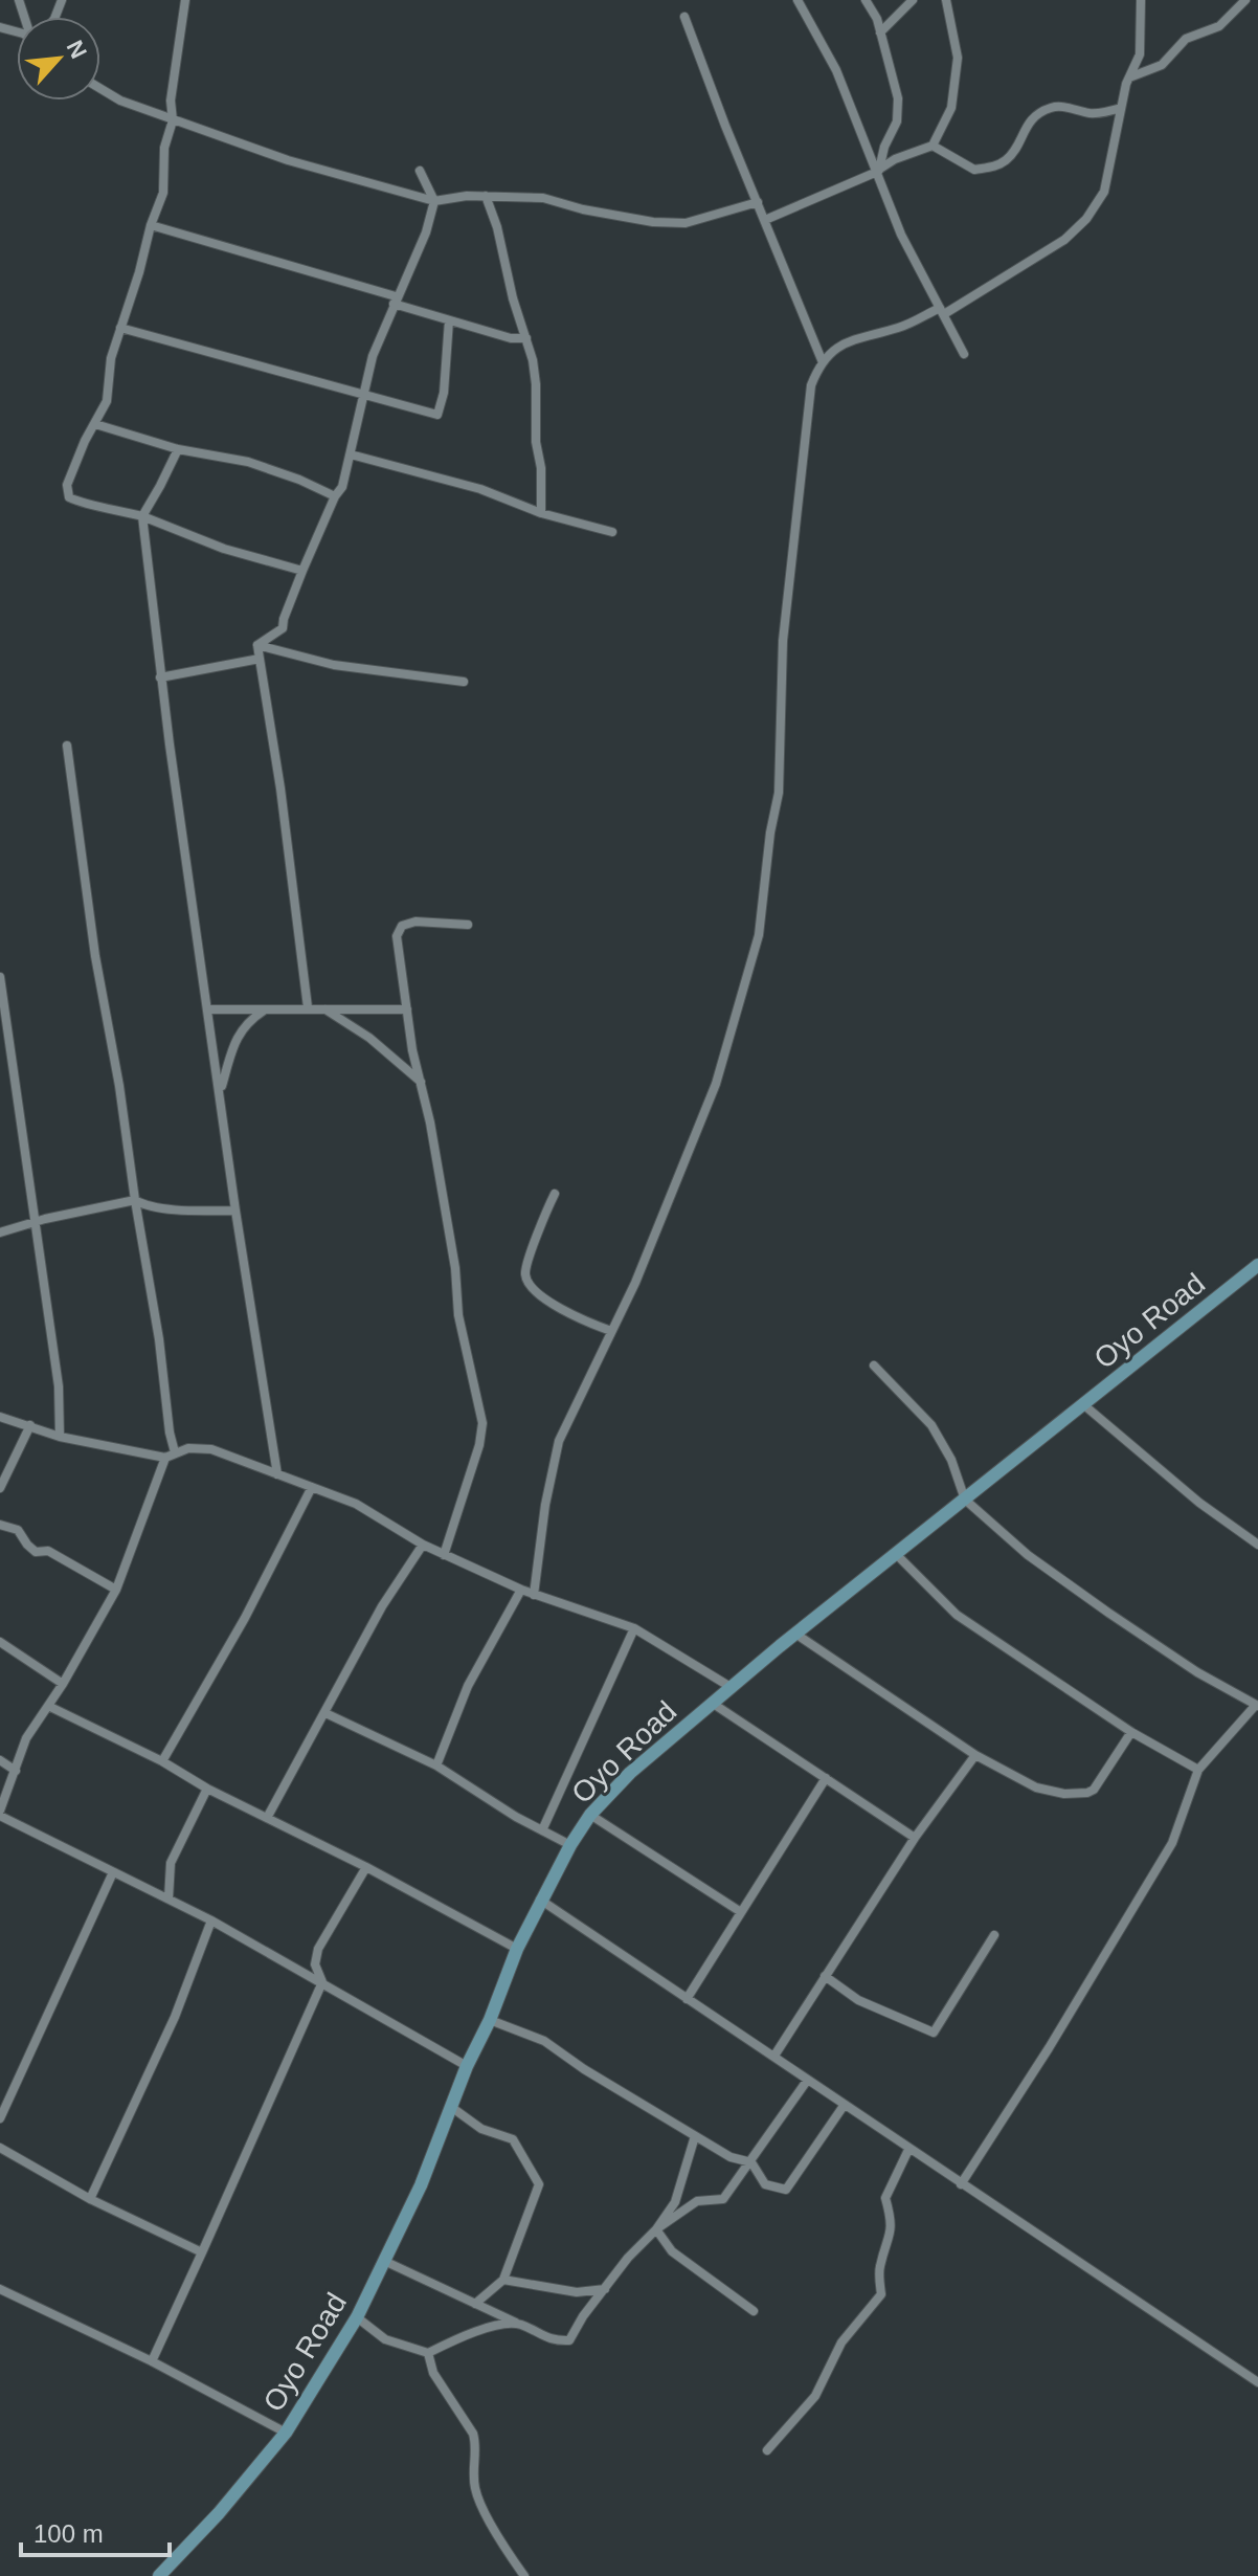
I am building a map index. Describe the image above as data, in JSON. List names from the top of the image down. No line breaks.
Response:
{"streets":{"street":["Oyo Road"]},"scale_bar":"100 m","north":"top right"}
